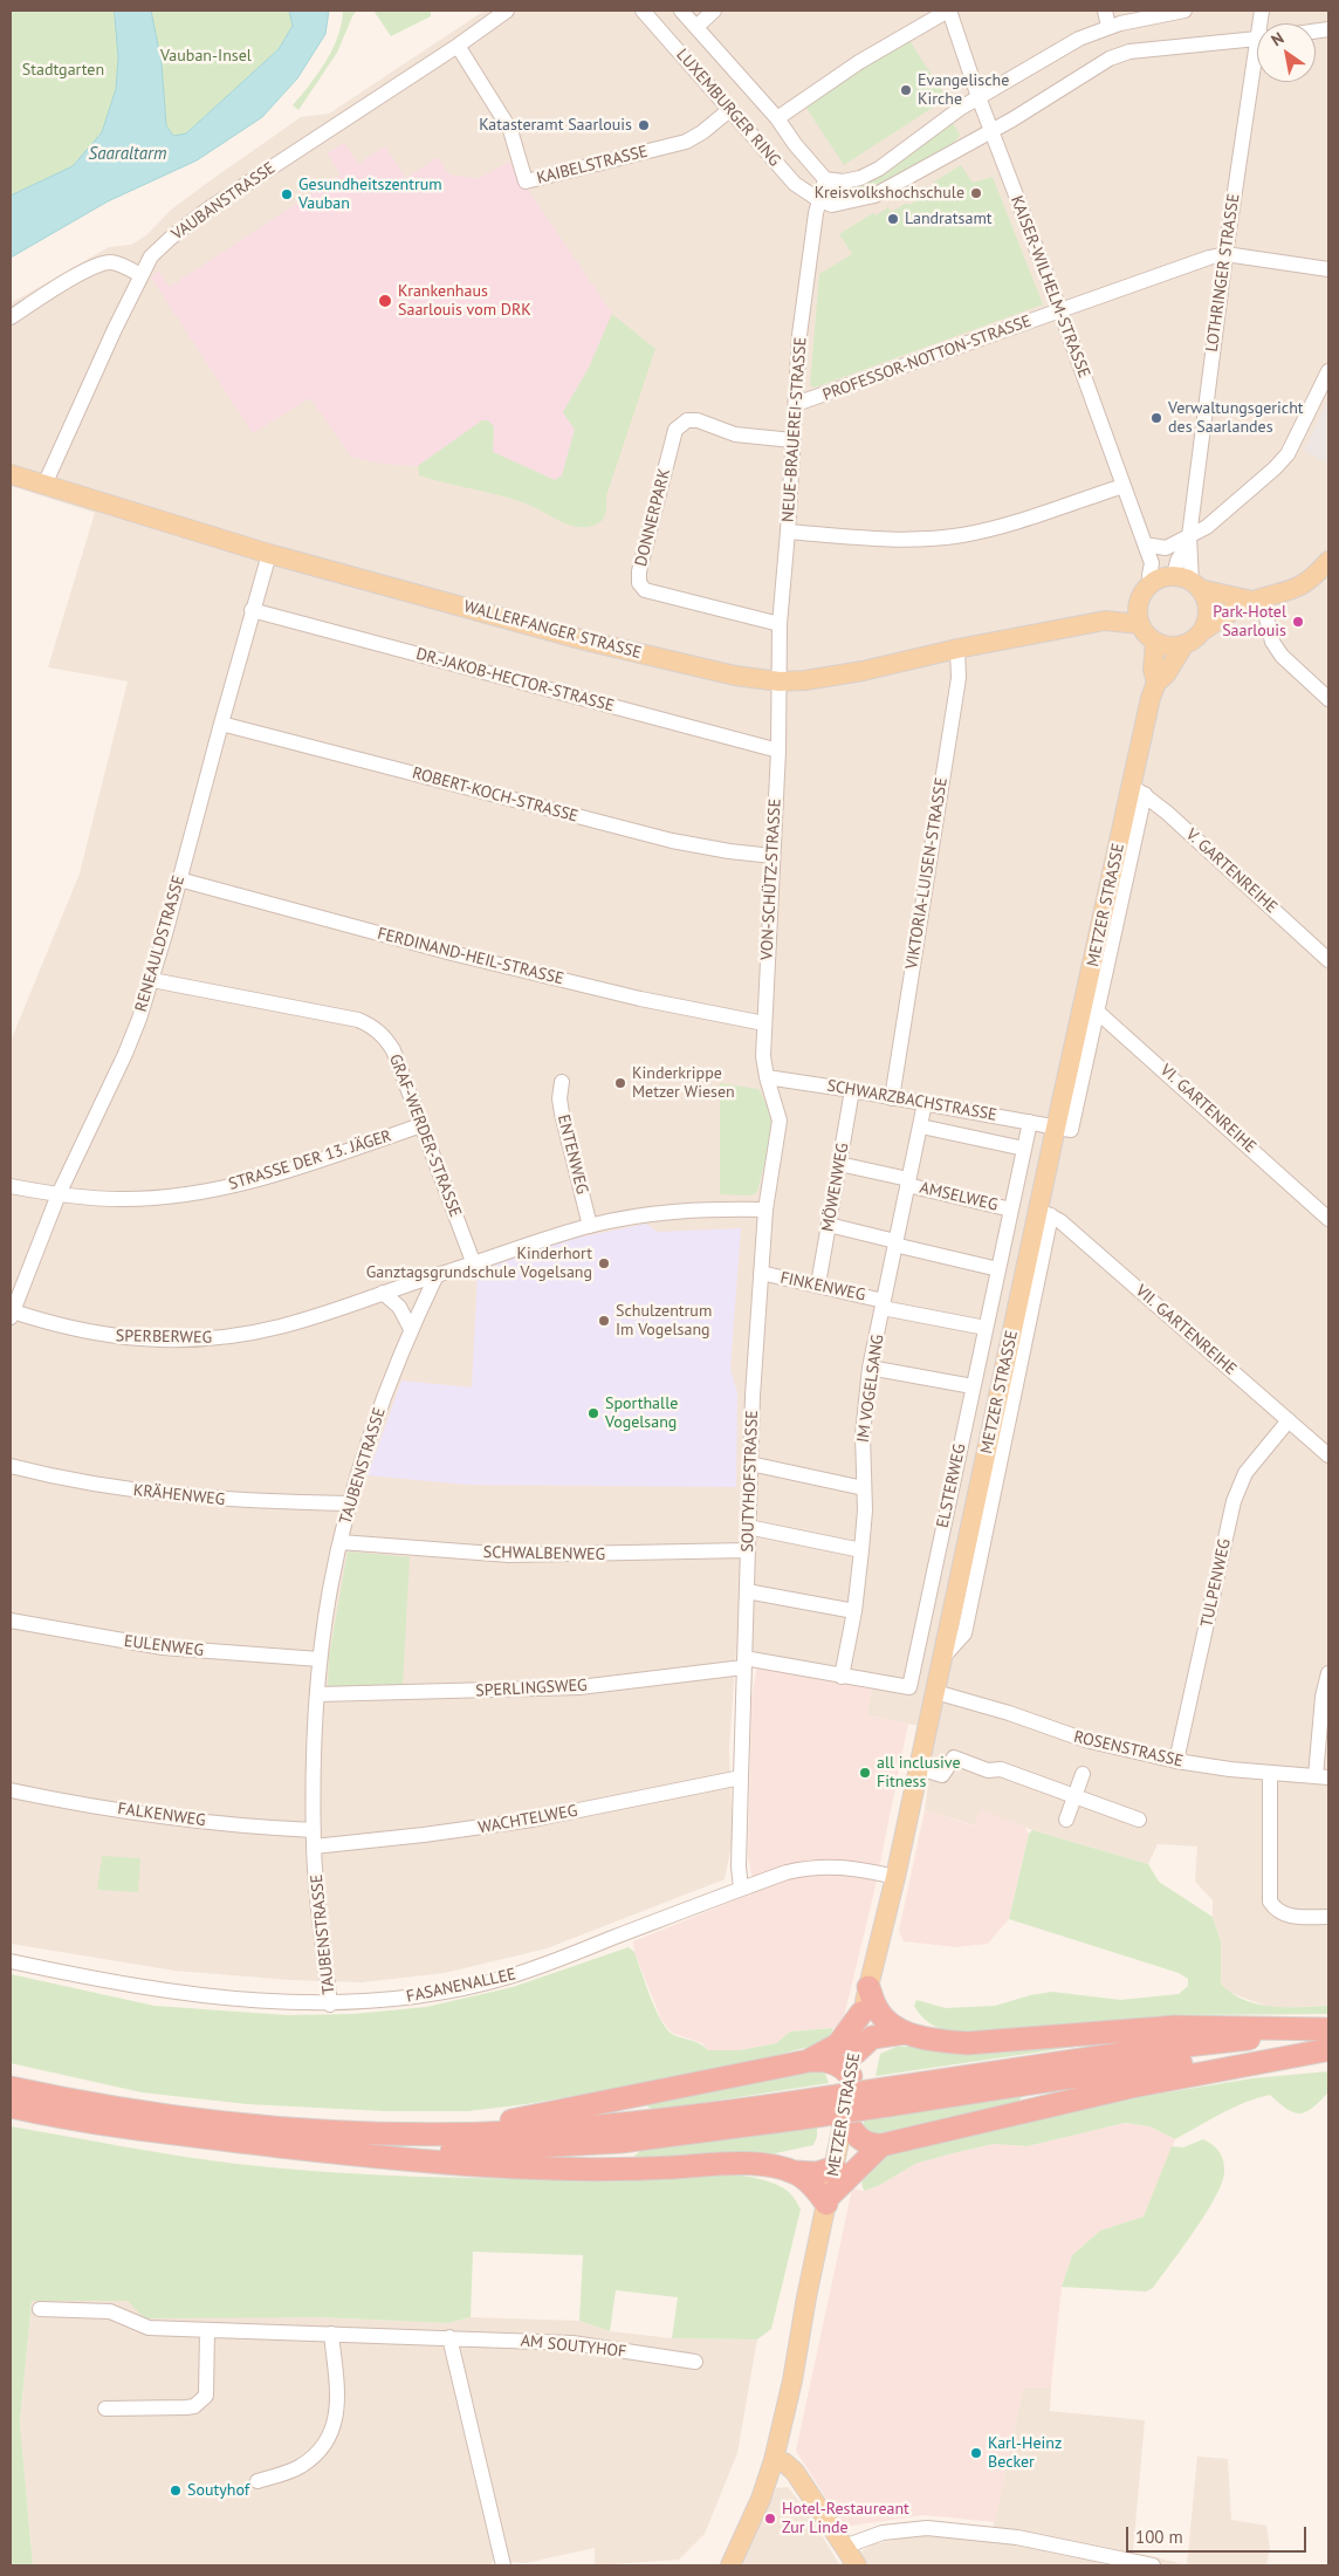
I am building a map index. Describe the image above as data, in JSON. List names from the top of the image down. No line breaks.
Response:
{"streets":{"main road":["WALLERFANGER STRASSE","METZER STRASSE"],"street":["LUXEMBURGER RING","KAIBELSTRASSE","VAUBANSTRASSE","LOTHRINGER STRASSE","KAISER-WILHELM-STRASSE","PROFESSOR-NOTTON-STRASSE","NEUE-BRAUEREI-STRASSE","DONNERPARK","DR.-JAKOB-HECTOR-STRASSE","ROBERT-KOCH-STRASSE","V. GARTENREIHE","VIKTORIA-LUISEN-STRASSE","VON-SCHÜTZ-STRASSE","RENEAULDSTRASSE","FERDINAND-HEIL-STRASSE","SCHWARZBACHSTRASSE","VI. GARTENREIHE","GRAF-WERDER-STRASSE","ENTENWEG","STRASSE DER 13. JÄGER","MÖWENWEG","AMSELWEG","FINKENWEG","VII. GARTENREIHE","SPERBERWEG","IM VOGELSANG","TAUBENSTRASSE","SOUTYHOFSTRASSE","ELSTERWEG","KRÄHENWEG","SCHWALBENWEG","TULPENWEG","EULENWEG","SPERLINGSWEG","ROSENSTRASSE","FALKENWEG","WACHTELWEG","FASANENALLEE","AM SOUTYHOF"]},"crossings":[["LUXEMBURGER RING","KAIBELSTRASSE"],["LUXEMBURGER RING","NEUE-BRAUEREI-STRASSE"],["KAIBELSTRASSE","VAUBANSTRASSE"],["VAUBANSTRASSE","WALLERFANGER STRASSE"],["LOTHRINGER STRASSE","KAISER-WILHELM-STRASSE"],["LOTHRINGER STRASSE","PROFESSOR-NOTTON-STRASSE"],["LOTHRINGER STRASSE","WALLERFANGER STRASSE"],["LOTHRINGER STRASSE","METZER STRASSE"],["KAISER-WILHELM-STRASSE","PROFESSOR-NOTTON-STRASSE"],["KAISER-WILHELM-STRASSE","WALLERFANGER STRASSE"],["KAISER-WILHELM-STRASSE","METZER STRASSE"],["PROFESSOR-NOTTON-STRASSE","NEUE-BRAUEREI-STRASSE"],["NEUE-BRAUEREI-STRASSE","DONNERPARK"],["NEUE-BRAUEREI-STRASSE","WALLERFANGER STRASSE"],["NEUE-BRAUEREI-STRASSE","VON-SCHÜTZ-STRASSE"],["WALLERFANGER STRASSE","VIKTORIA-LUISEN-STRASSE"],["WALLERFANGER STRASSE","VON-SCHÜTZ-STRASSE"],["WALLERFANGER STRASSE","METZER STRASSE"],["WALLERFANGER STRASSE","RENEAULDSTRASSE"],["DR.-JAKOB-HECTOR-STRASSE","VON-SCHÜTZ-STRASSE"],["DR.-JAKOB-HECTOR-STRASSE","RENEAULDSTRASSE"],["ROBERT-KOCH-STRASSE","VON-SCHÜTZ-STRASSE"],["ROBERT-KOCH-STRASSE","RENEAULDSTRASSE"],["V. GARTENREIHE","METZER STRASSE"],["VIKTORIA-LUISEN-STRASSE","SCHWARZBACHSTRASSE"],["VON-SCHÜTZ-STRASSE","FERDINAND-HEIL-STRASSE"],["VON-SCHÜTZ-STRASSE","SCHWARZBACHSTRASSE"],["VON-SCHÜTZ-STRASSE","SOUTYHOFSTRASSE"],["METZER STRASSE","SCHWARZBACHSTRASSE"],["METZER STRASSE","VI. GARTENREIHE"],["METZER STRASSE","VII. GARTENREIHE"],["METZER STRASSE","ROSENSTRASSE"],["METZER STRASSE","FASANENALLEE"],["RENEAULDSTRASSE","FERDINAND-HEIL-STRASSE"],["RENEAULDSTRASSE","GRAF-WERDER-STRASSE"],["RENEAULDSTRASSE","STRASSE DER 13. JÄGER"],["RENEAULDSTRASSE","SPERBERWEG"],["SCHWARZBACHSTRASSE","MÖWENWEG"],["SCHWARZBACHSTRASSE","IM VOGELSANG"],["SCHWARZBACHSTRASSE","SOUTYHOFSTRASSE"],["SCHWARZBACHSTRASSE","ELSTERWEG"],["GRAF-WERDER-STRASSE","STRASSE DER 13. JÄGER"],["MÖWENWEG","AMSELWEG"],["MÖWENWEG","FINKENWEG"],["AMSELWEG","IM VOGELSANG"],["AMSELWEG","ELSTERWEG"],["FINKENWEG","IM VOGELSANG"],["FINKENWEG","SOUTYHOFSTRASSE"],["FINKENWEG","ELSTERWEG"],["VII. GARTENREIHE","TULPENWEG"],["SPERBERWEG","TAUBENSTRASSE"],["IM VOGELSANG","ELSTERWEG"],["TAUBENSTRASSE","KRÄHENWEG"],["TAUBENSTRASSE","SCHWALBENWEG"],["TAUBENSTRASSE","EULENWEG"],["TAUBENSTRASSE","SPERLINGSWEG"],["TAUBENSTRASSE","FALKENWEG"],["TAUBENSTRASSE","WACHTELWEG"],["TAUBENSTRASSE","FASANENALLEE"],["SOUTYHOFSTRASSE","ELSTERWEG"],["SOUTYHOFSTRASSE","SCHWALBENWEG"],["SOUTYHOFSTRASSE","SPERLINGSWEG"],["SOUTYHOFSTRASSE","WACHTELWEG"],["SOUTYHOFSTRASSE","FASANENALLEE"],["ELSTERWEG","SPERLINGSWEG"],["TULPENWEG","ROSENSTRASSE"]],"water":["Saaraltarm"],"parks":["Vauban-Insel","Stadtgarten"],"places":["Evangelische Kirche","Katasteramt Saarlouis","Kreisvolkshochschule","Gesundheitszentrum Vauban","Landratsamt","Krankenhaus Saarlouis vom DRK","Verwaltungsgericht des Saarlandes","Park-Hotel Saarlouis","Kinderkrippe Metzer Wiesen","Kinderhort Ganztagsgrundschule Vogelsang","Schulzentrum Im Vogelsang","Sporthalle Vogelsang","all inclusive Fitness","Karl-Heinz Becker","Soutyhof","Hotel-Restaureant Zur Linde"],"scale_bar":"100 m","north":"top left"}
